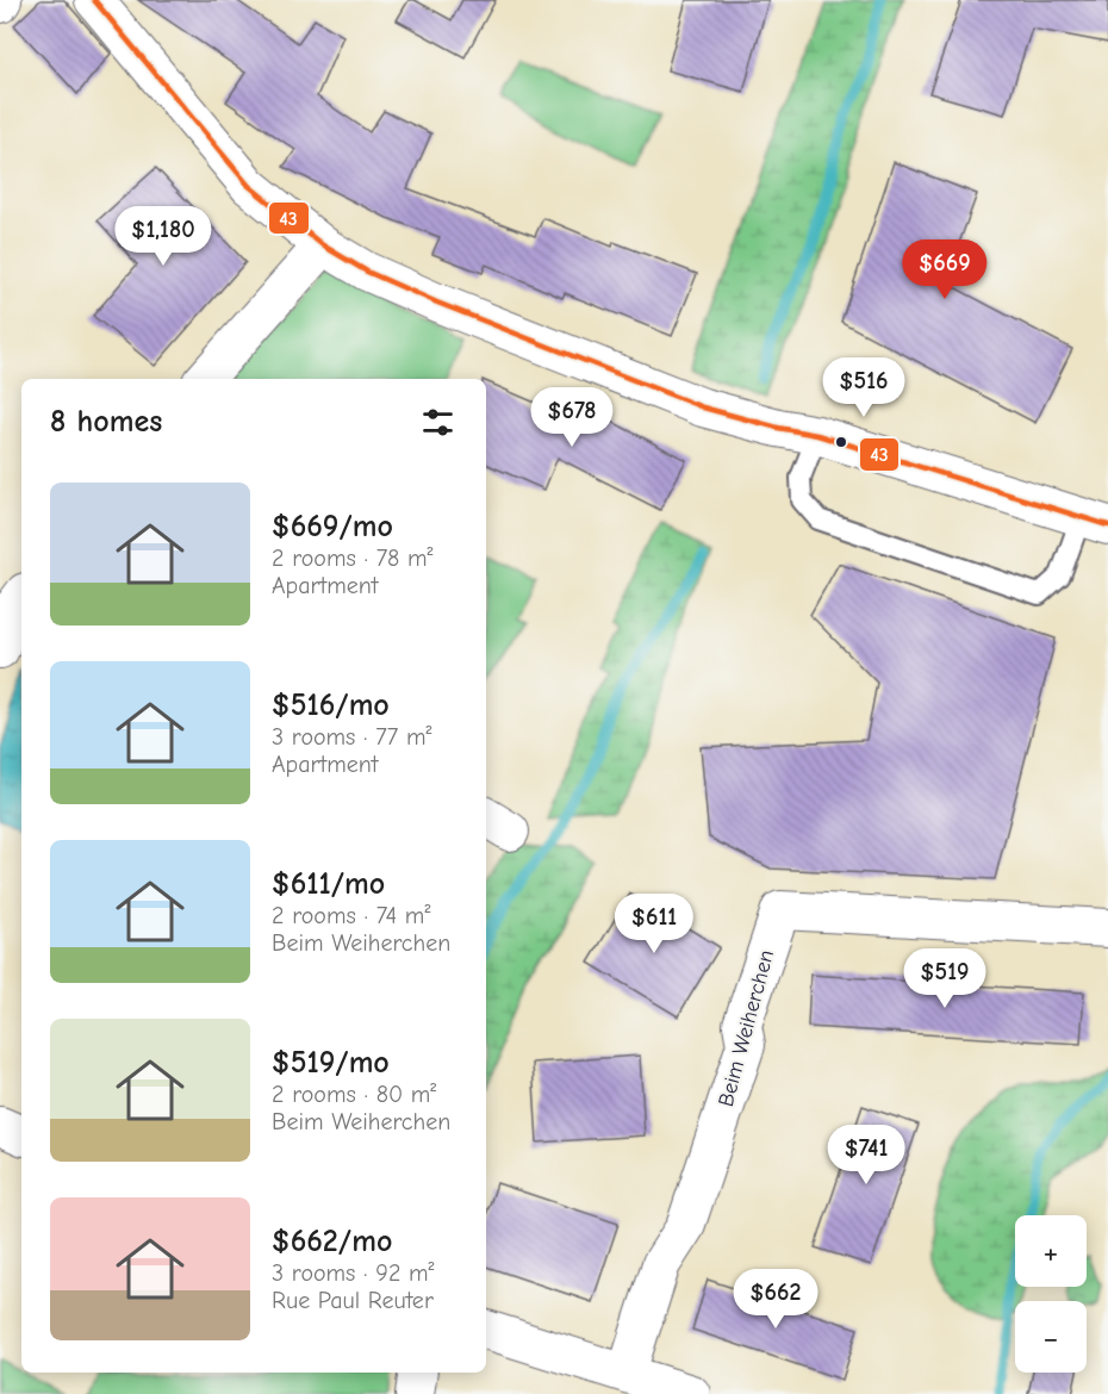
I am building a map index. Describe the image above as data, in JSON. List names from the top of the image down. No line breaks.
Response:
{"streets":{"street":["Beim Weiherchen"]},"lines":["transit line 43"],"page":{"price":["$1,180","$669","$516","$678","$611","$519","$741","$662"],"heading":"8 homes","list":[{"name":"$669/mo","note":"2 rooms · 78 m² · Apartment"},{"name":"$516/mo","note":"3 rooms · 77 m² · Apartment"},{"name":"$611/mo","note":"2 rooms · 74 m² · Beim Weiherchen"},{"name":"$519/mo","note":"2 rooms · 80 m² · Beim Weiherchen"},{"name":"$662/mo","note":"3 rooms · 92 m² · Rue Paul Reuter"}],"map_buttons":["+","−"]}}
